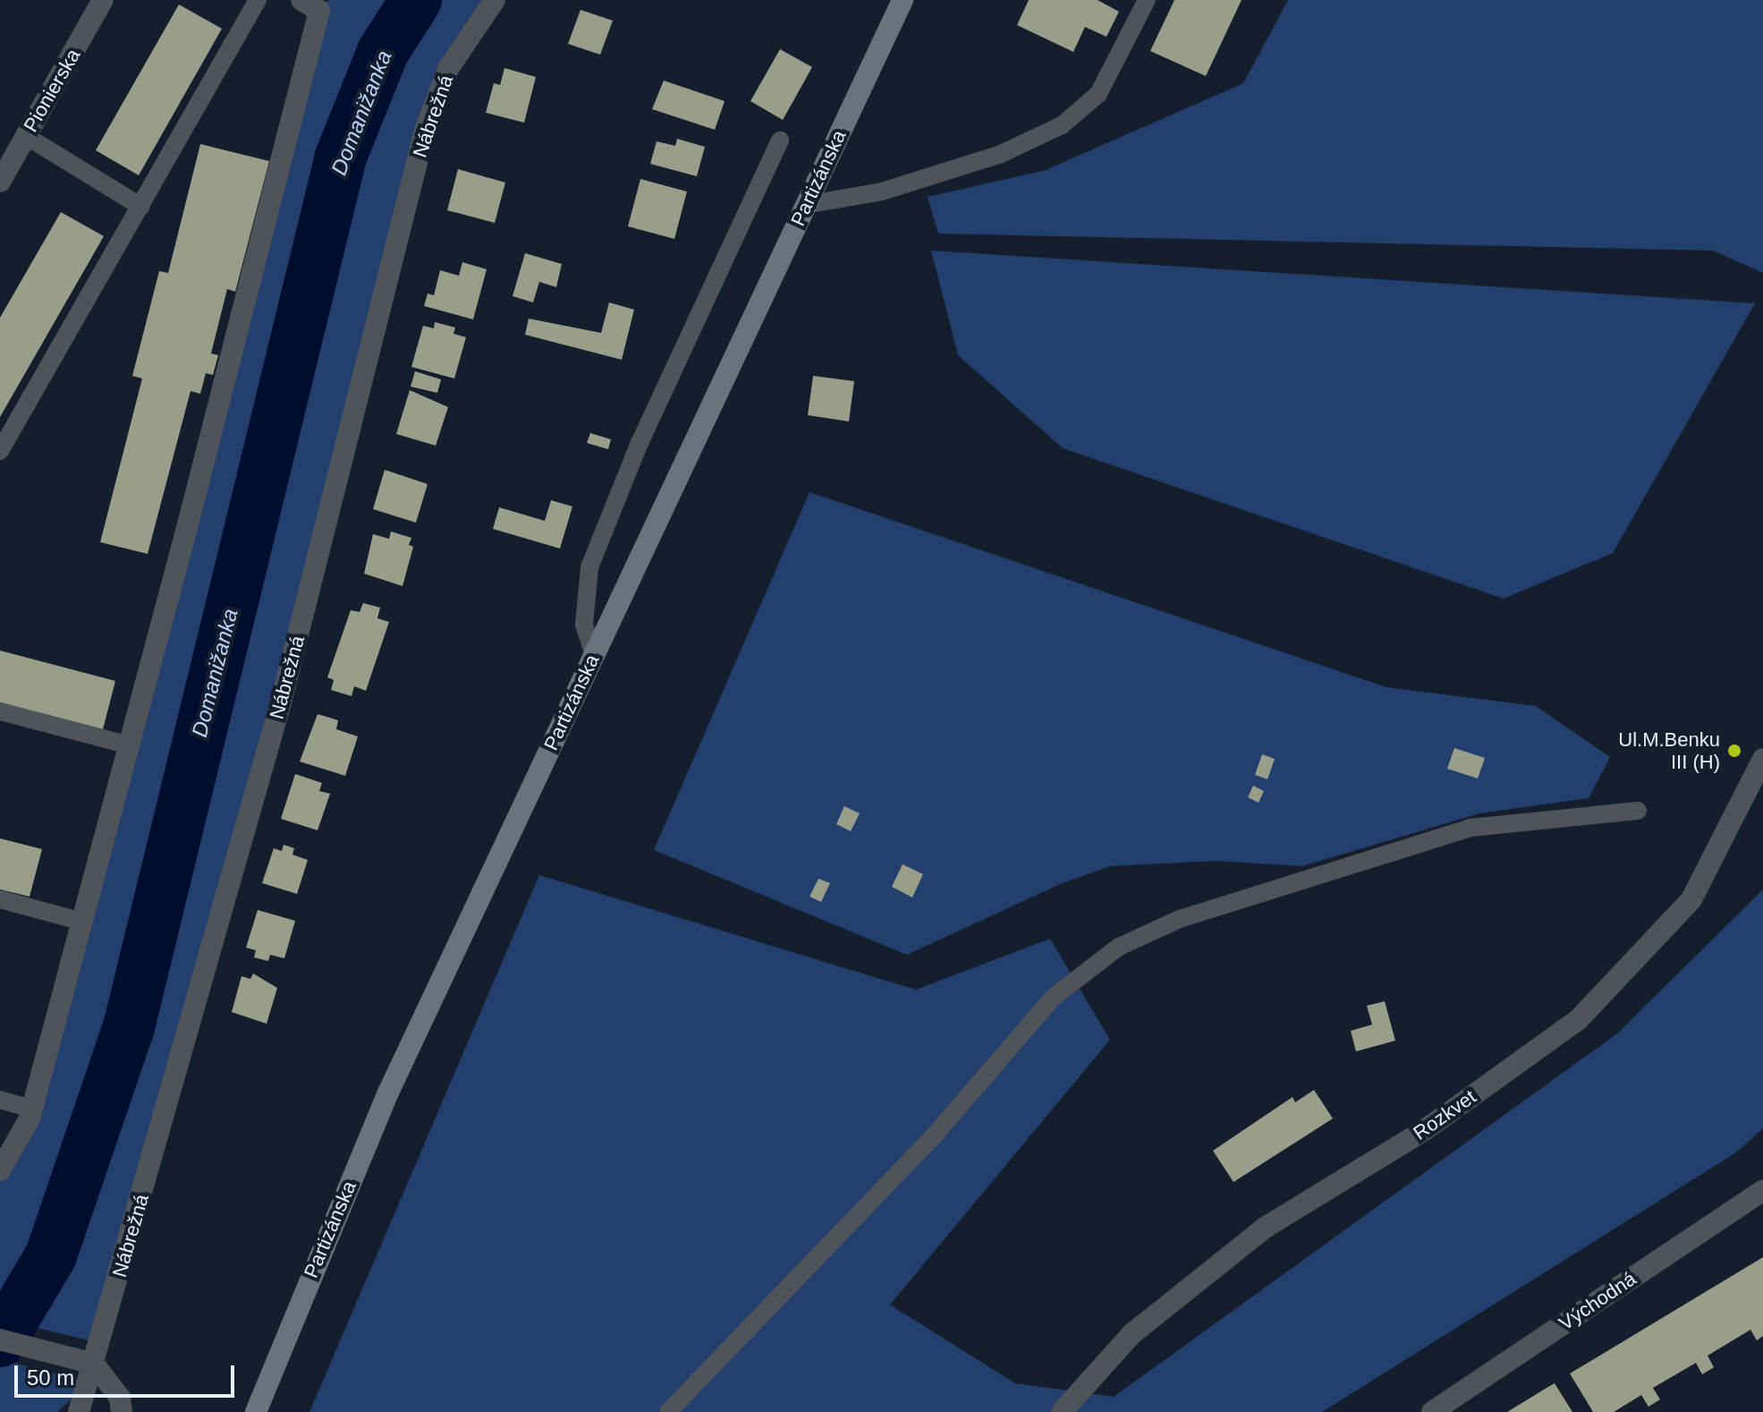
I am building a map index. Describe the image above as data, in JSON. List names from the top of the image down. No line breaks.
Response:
{"streets":{"main road":["Partizánska"],"street":["Pionierska","Nábrežná","Rozkvet","Východná"]},"water":["Domanižanka"],"places":["Ul.M.Benku III (H)"],"scale_bar":"50 m"}
